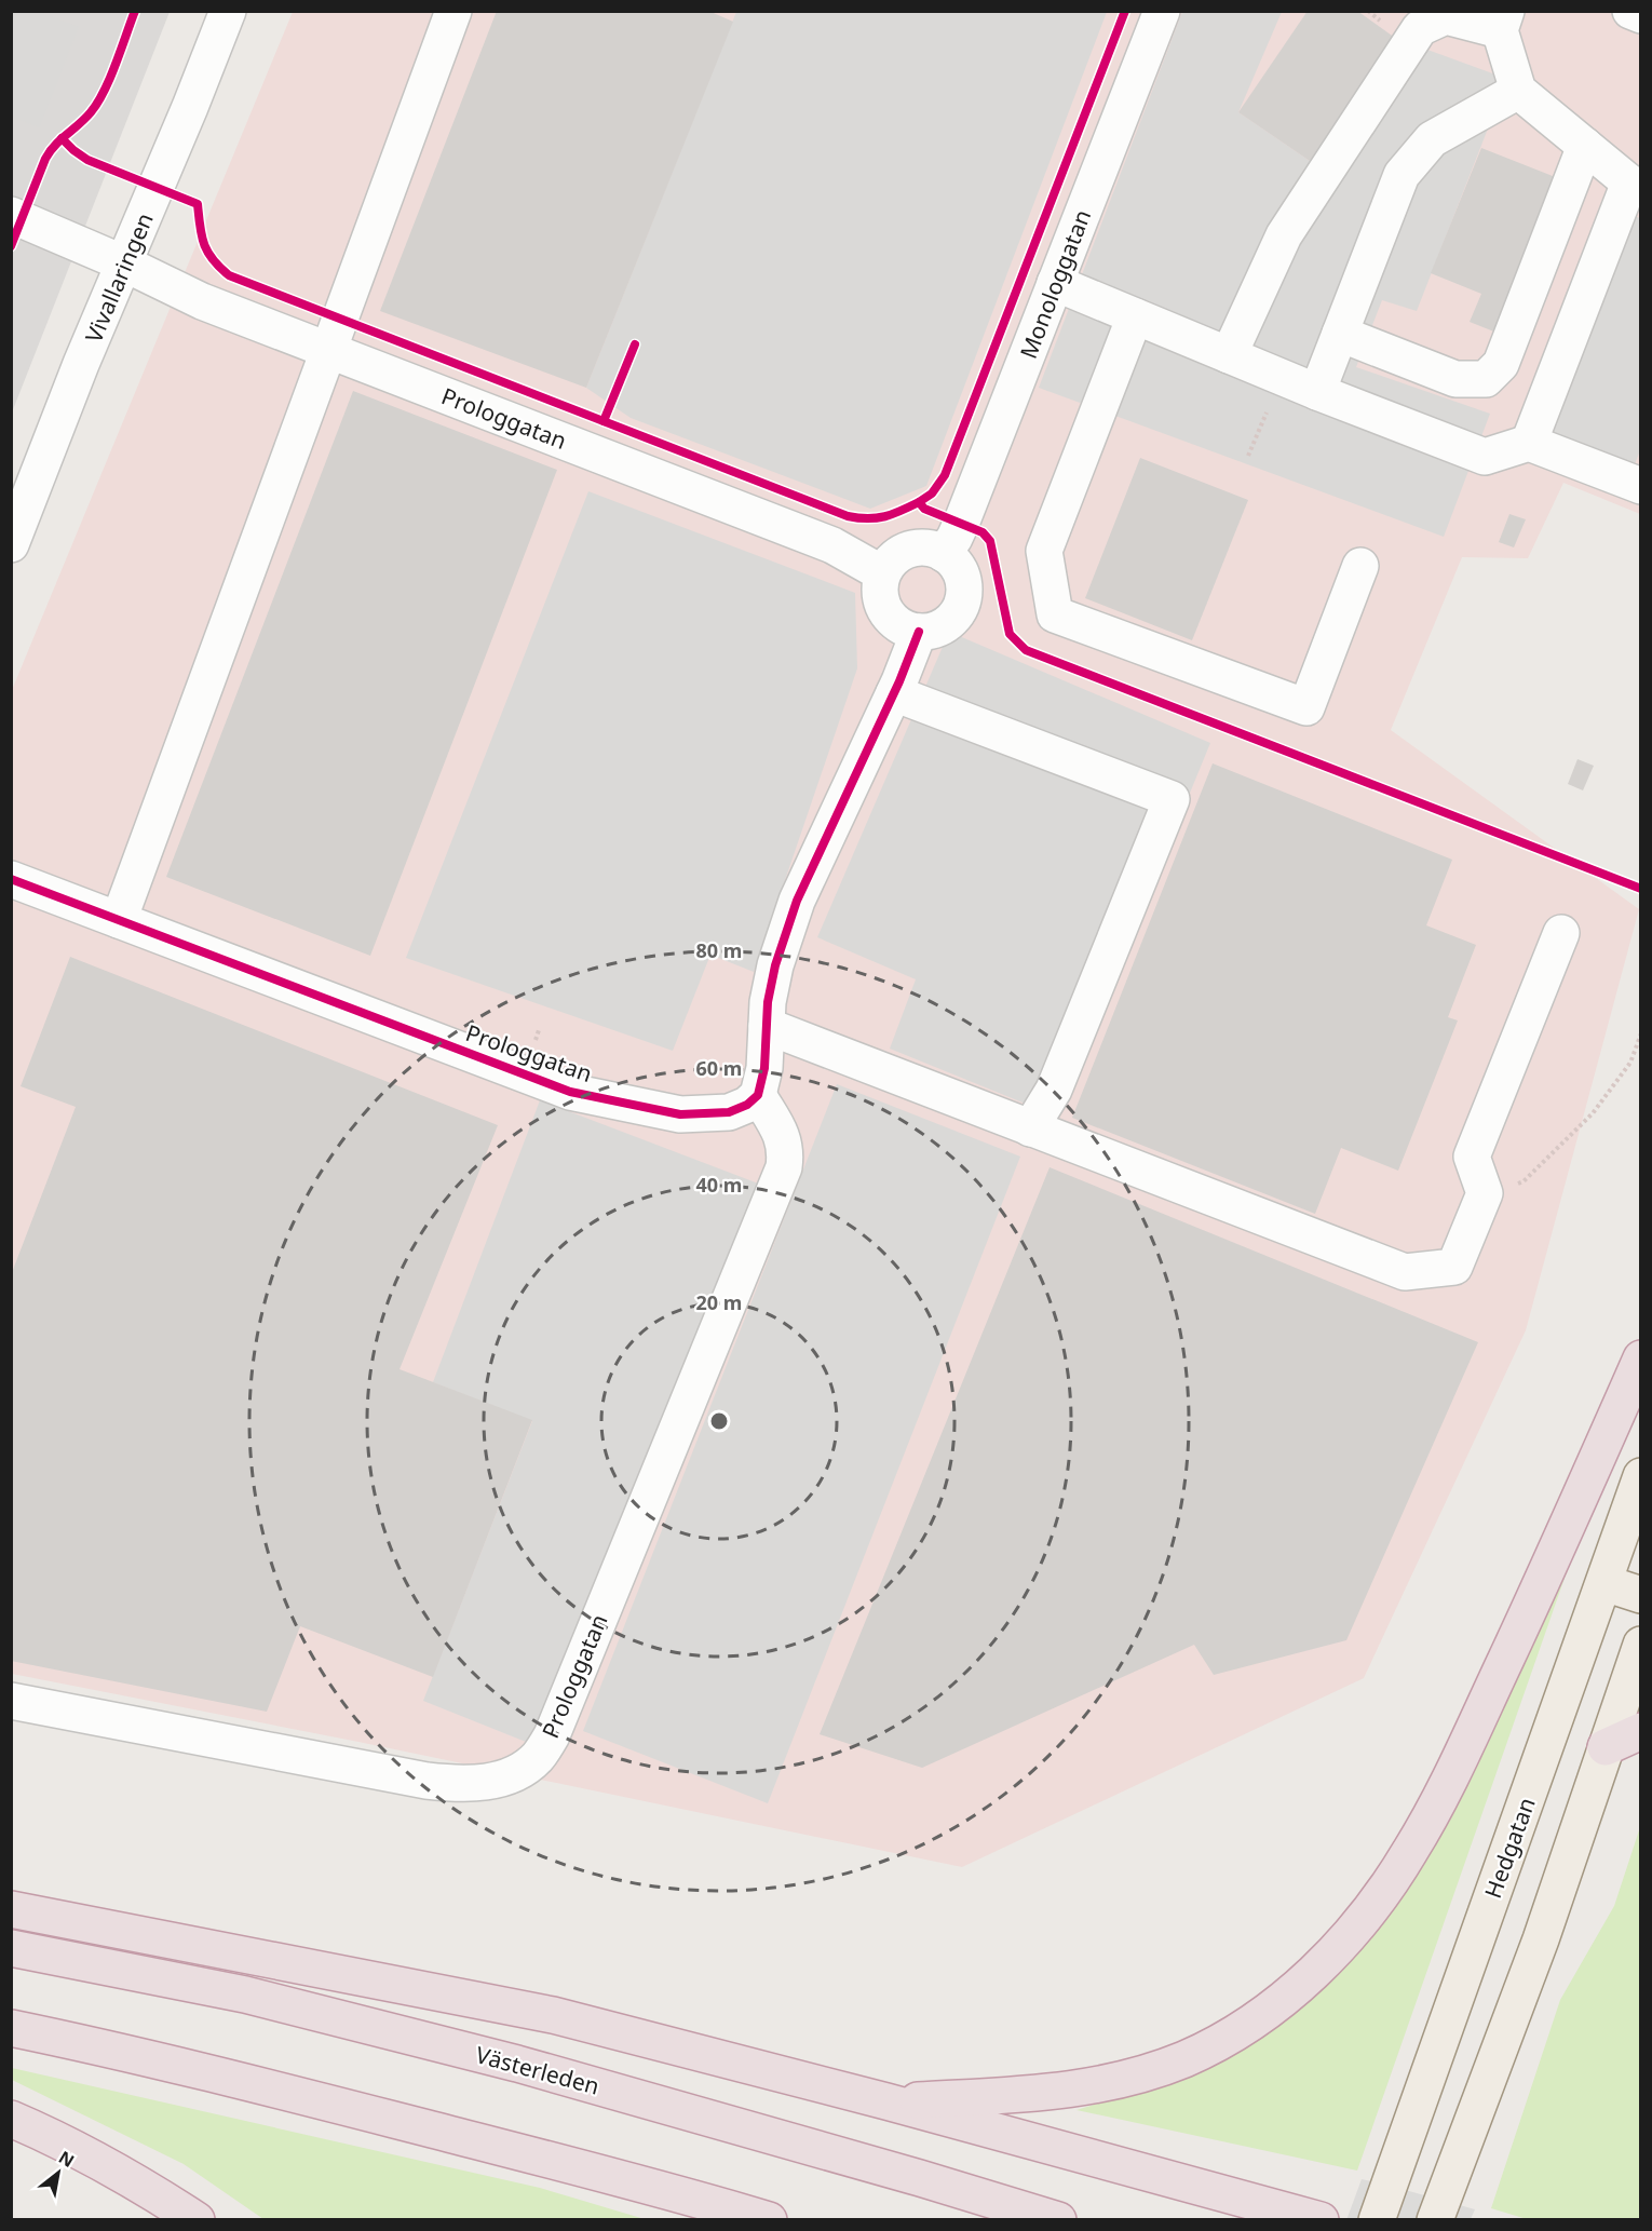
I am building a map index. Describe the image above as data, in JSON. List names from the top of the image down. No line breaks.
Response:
{"streets":{"highway":["Västerleden"],"main road":["Hedgatan"],"street":["Vivallaringen","Monologgatan","Prologgatan"]},"crossings":[["Vivallaringen","Prologgatan"],["Monologgatan","Prologgatan"]],"north":"top right","rings":["80 m","60 m","40 m","20 m"]}
